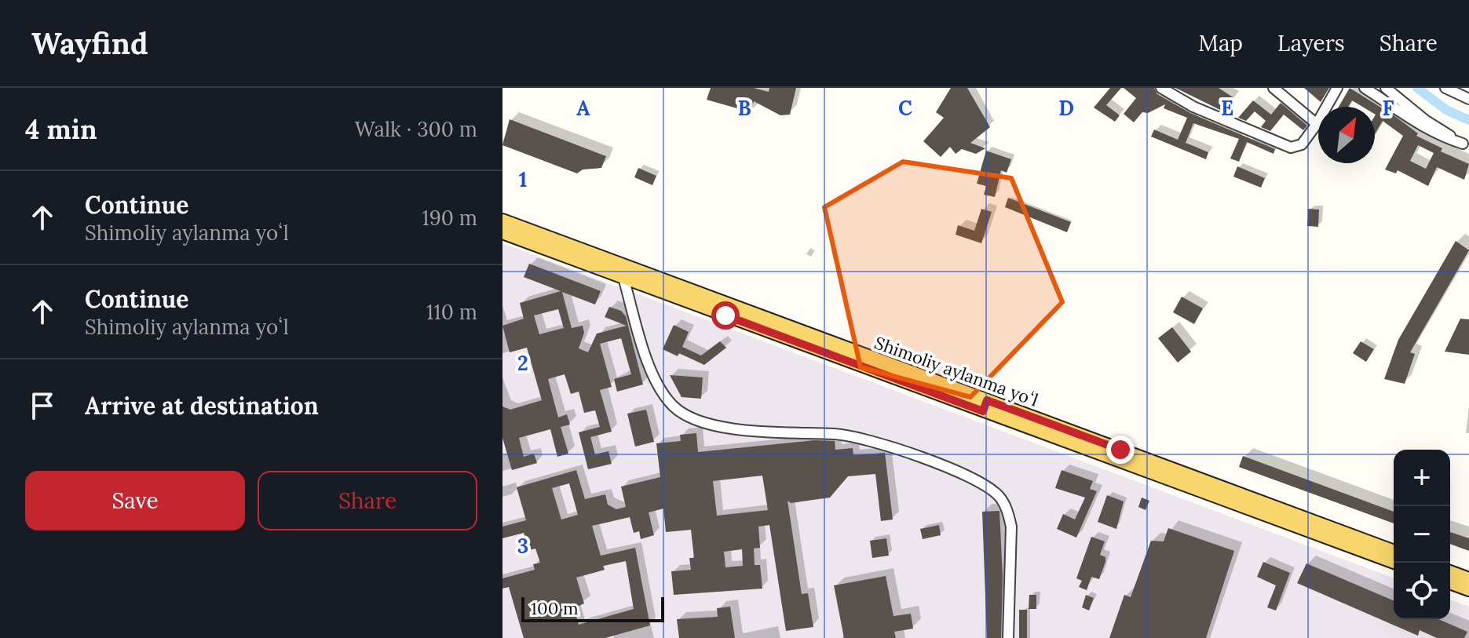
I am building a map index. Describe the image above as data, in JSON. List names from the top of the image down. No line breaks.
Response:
{"streets":{"main road":["Shimoliy aylanma yoʻl"]},"scale_bar":"100 m","north":"top right","page":{"header":"Wayfind","nav":["Map","Layers","Share"],"heading":["4 min","Walk · 300 m"],"list":[["Continue","Shimoliy aylanma yoʻl","190 m"],["Continue","Shimoliy aylanma yoʻl","110 m"],"Arrive at destination"],"map_buttons":["+","−"],"buttons":["Save","Share"],"scale":"100 m"},"grid":{"columns":["A","B","C","D","E","F"],"rows":["1","2","3"]}}
